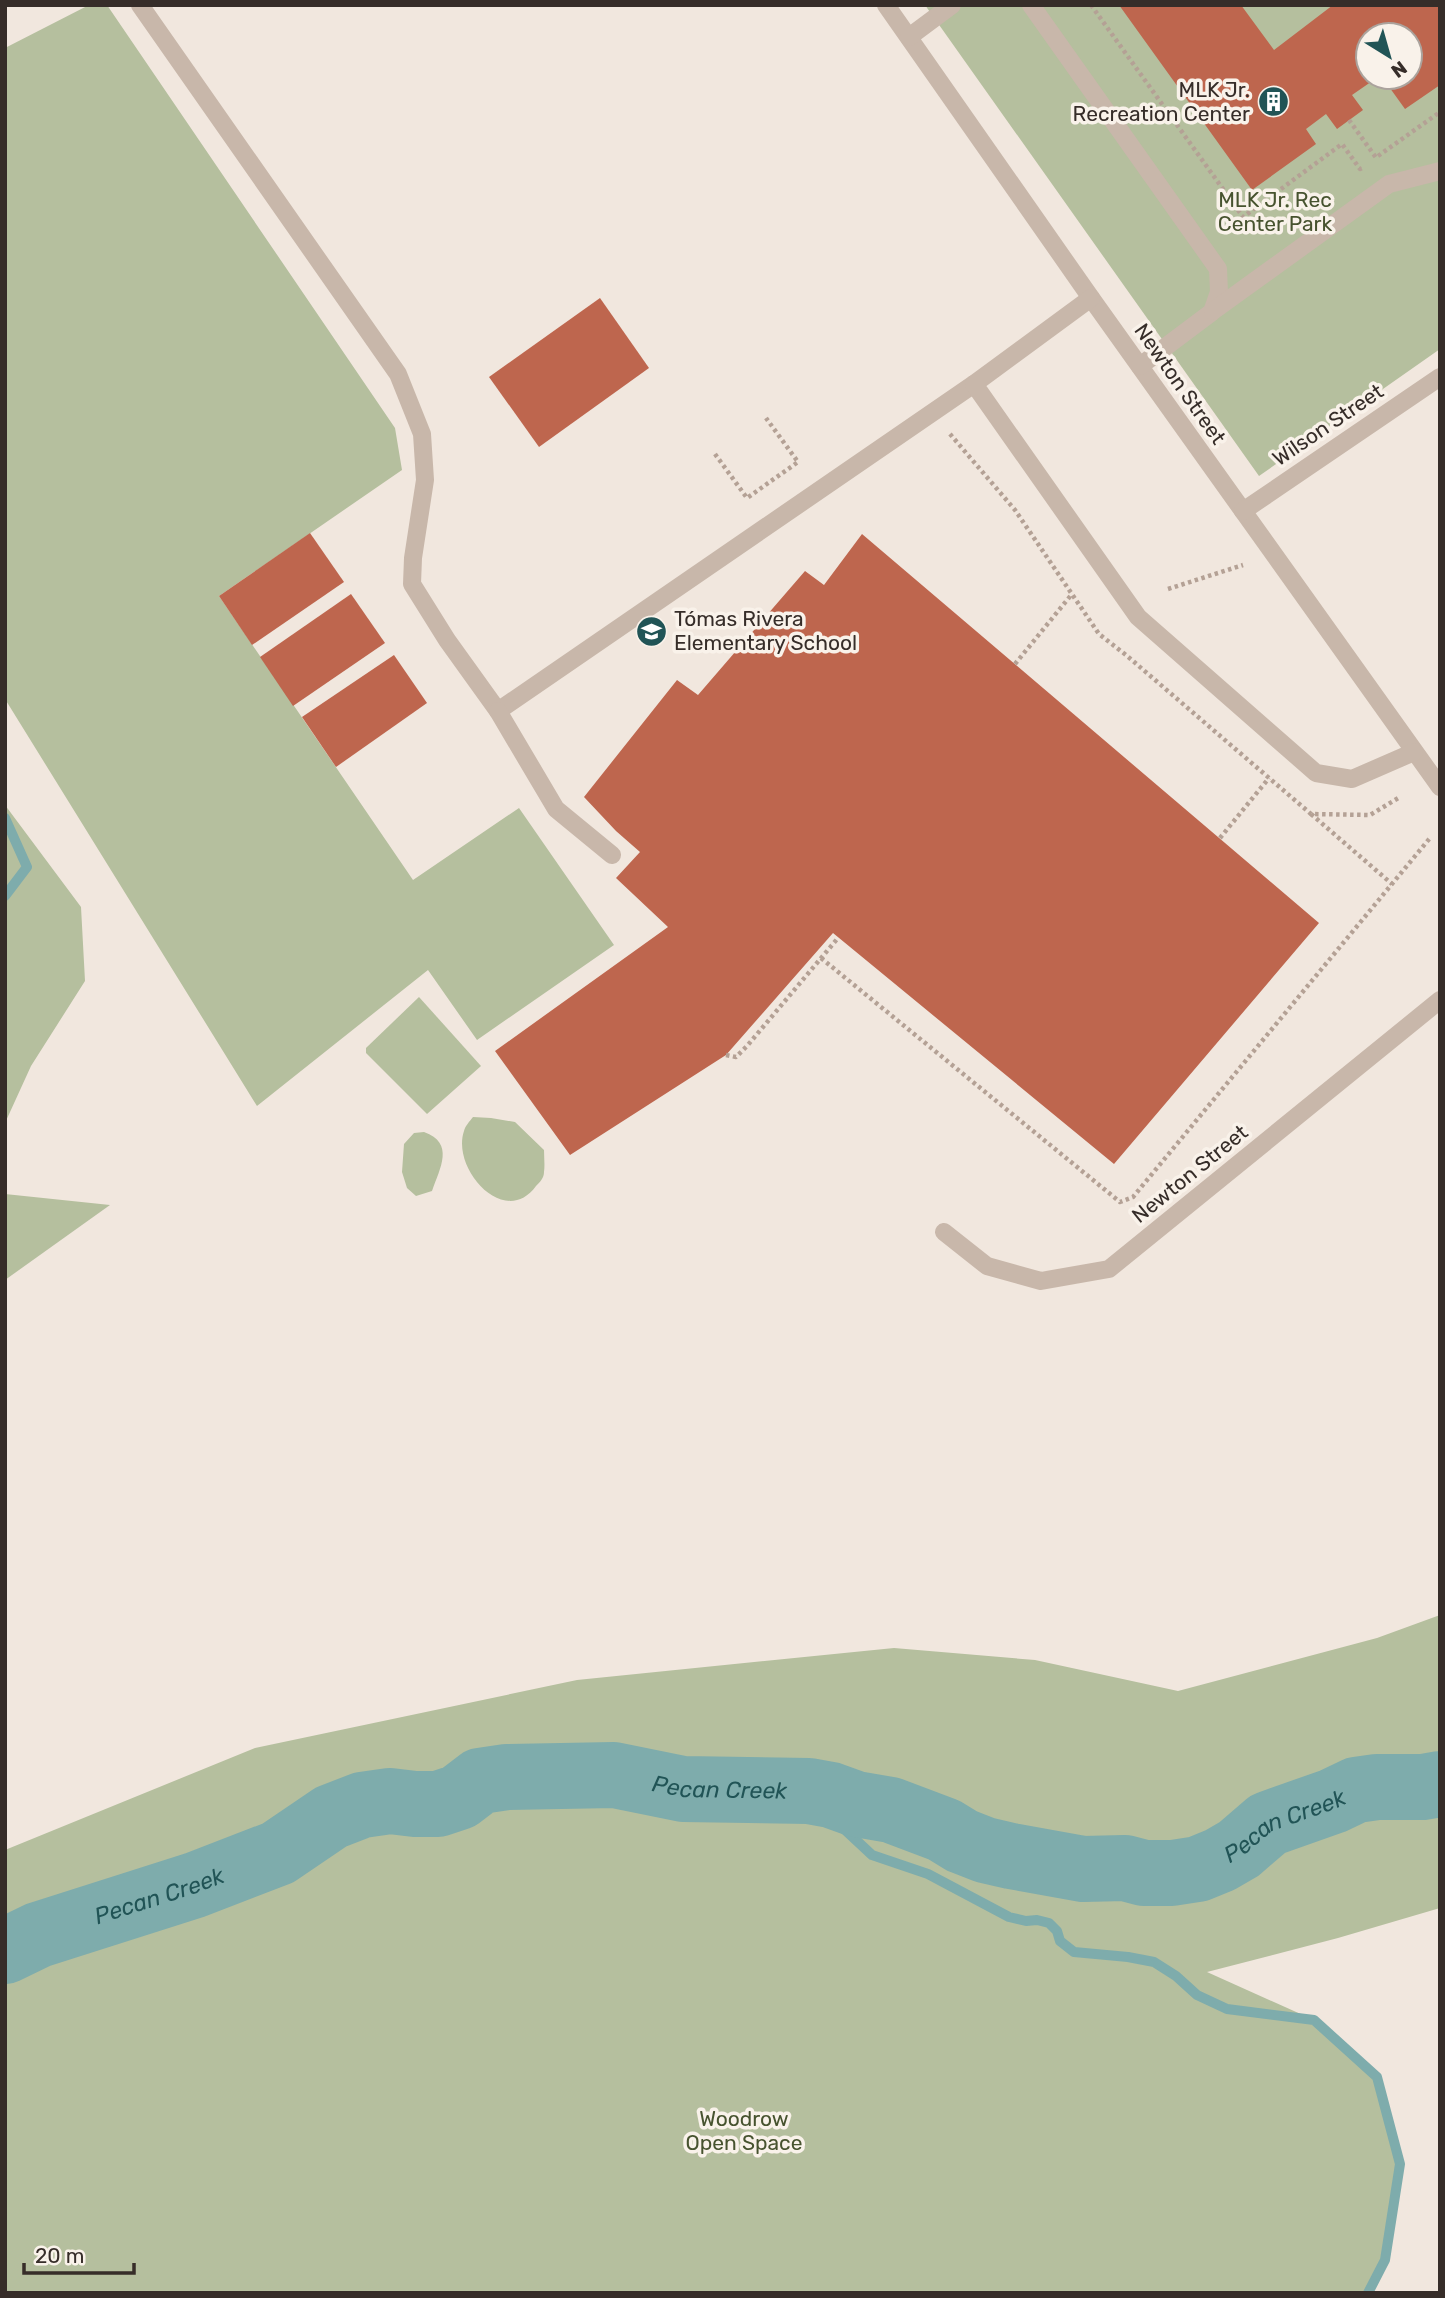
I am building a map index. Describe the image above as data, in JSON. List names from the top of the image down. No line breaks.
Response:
{"streets":{"street":["Newton Street","Wilson Street"]},"crossings":[["Newton Street","Wilson Street"]],"water":["Pecan Creek"],"parks":["MLK Jr. Rec Center Park","Woodrow Open Space"],"places":{"building":["MLK Jr. Recreation Center"],"school or university":["Tómas Rivera Elementary School"]},"scale_bar":"20 m","north":"bottom right"}
